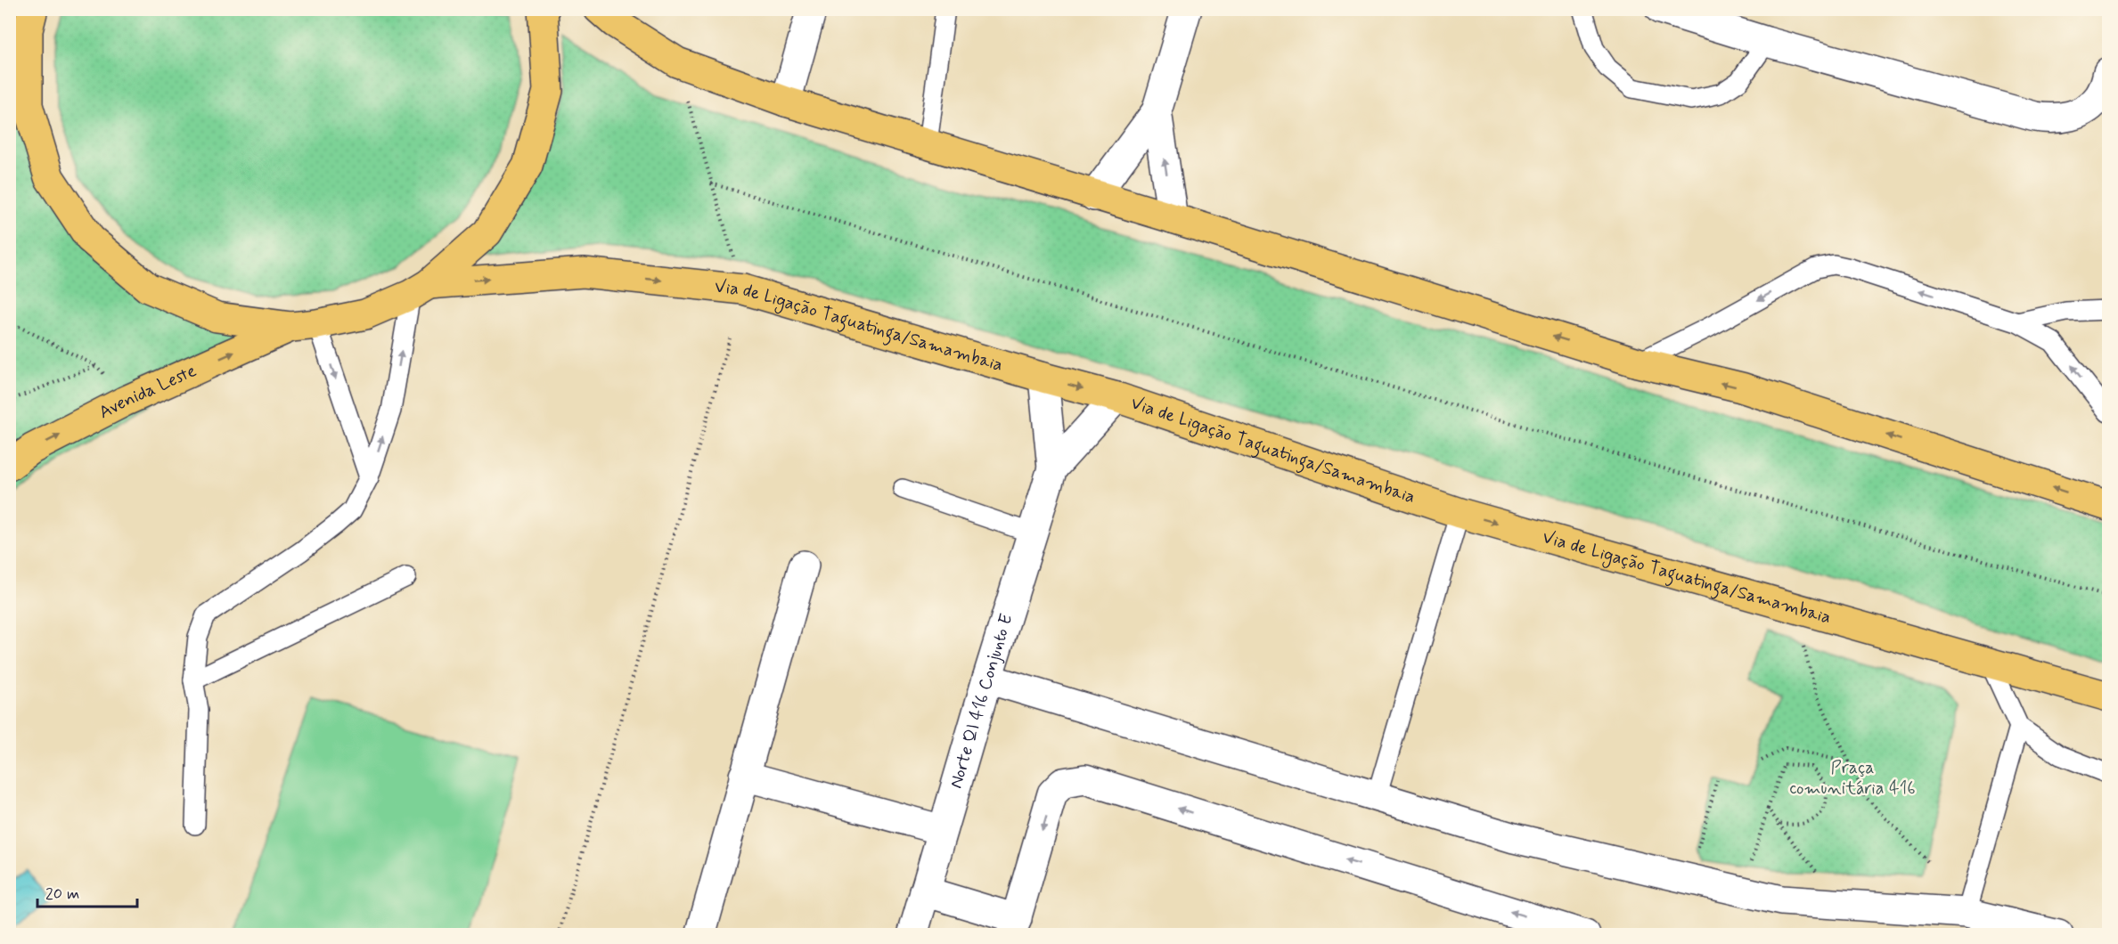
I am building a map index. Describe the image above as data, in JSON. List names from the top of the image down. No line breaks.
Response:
{"streets":{"main road":["Via de Ligação Taguatinga/Samambaia","Avenida Leste"],"street":["Norte QI 416 Conjunto E"]},"crossings":[["Via de Ligação Taguatinga/Samambaia","Norte QI 416 Conjunto E"]],"one_way":["Avenida Leste"],"parks":["Praça comunitária 416"],"scale_bar":"20 m"}
